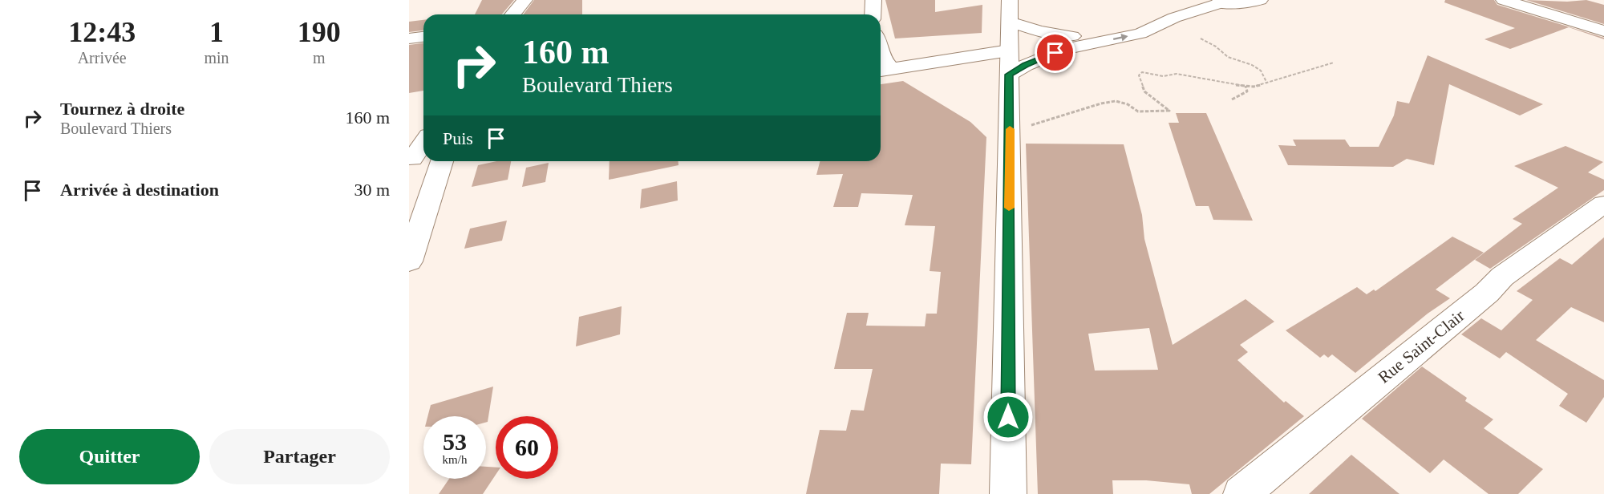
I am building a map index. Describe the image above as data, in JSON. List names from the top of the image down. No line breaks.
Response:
{"streets":{"street":["Rue Saint-Clair"]},"page":{"eta":["12:43","Arrivée","1","min","190","m"],"turn":["160 m","Boulevard Thiers"],"list":[{"name":"Tournez à droite","note":"Boulevard Thiers","value":"160 m"},{"name":"Arrivée à destination","value":"30 m"}],"then":"Puis","speed":"53 km/h","limit":"60","buttons":["Quitter","Partager"]}}
